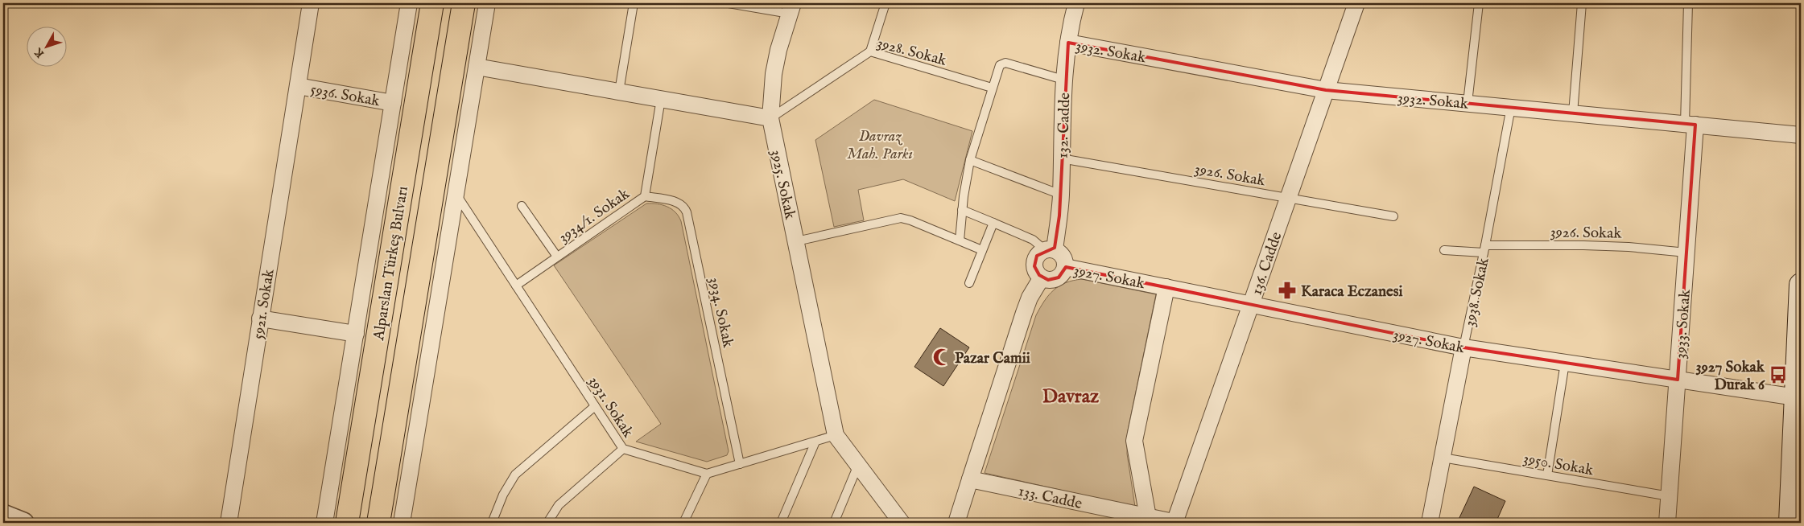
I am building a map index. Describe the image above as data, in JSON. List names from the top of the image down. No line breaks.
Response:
{"streets":{"highway":["Alparslan Türkeş Bulvarı"],"street":["3932. Sokak","5936. Sokak","132. Cadde","3925. Sokak","136. Cadde","3927. Sokak","3938. Sokak","5921. Sokak","3933. Sokak","133. Cadde"],"lane":["3928. Sokak","3926. Sokak","3934/1. Sokak","3934. Sokak","3931. Sokak","3950. Sokak"]},"crossings":[["3928. Sokak","3925. Sokak"],["3932. Sokak","132. Cadde"],["3932. Sokak","136. Cadde"],["3932. Sokak","3938. Sokak"],["3932. Sokak","3933. Sokak"],["5936. Sokak","5921. Sokak"],["132. Cadde","3926. Sokak"],["132. Cadde","3927. Sokak"],["3926. Sokak","136. Cadde"],["3926. Sokak","3938. Sokak"],["3926. Sokak","3933. Sokak"],["3934/1. Sokak","3934. Sokak"],["3934/1. Sokak","3931. Sokak"],["136. Cadde","3927. Sokak"],["136. Cadde","133. Cadde"],["3927. Sokak","3938. Sokak"],["3927. Sokak","3933. Sokak"],["3938. Sokak","3950. Sokak"],["3933. Sokak","3950. Sokak"]],"districts":["Davraz"],"parks":["Davraz Mah. Parkı"],"places":{"pharmacy":["Karaca Eczanesi"],"mosque":["Pazar Camii"],"bus stop":["3927 Sokak Durak 6"]},"north":"bottom left"}
